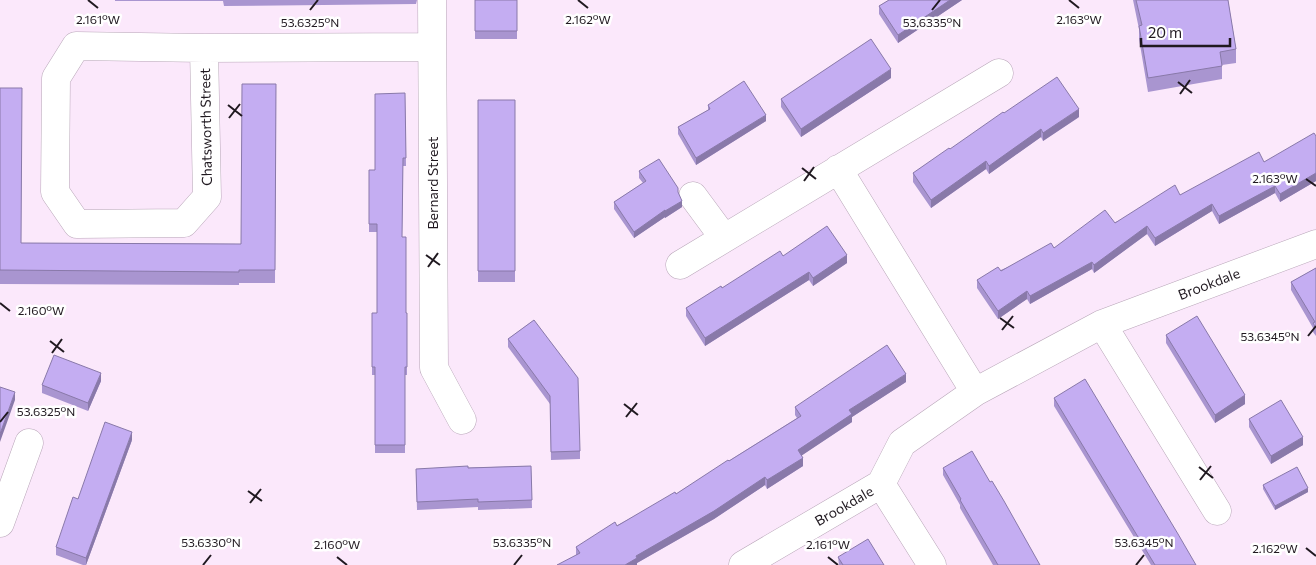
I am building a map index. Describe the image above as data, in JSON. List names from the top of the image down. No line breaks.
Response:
{"streets":{"street":["Chatsworth Street","Bernard Street","Brookdale"]},"crossings":[["Chatsworth Street","Bernard Street"]],"scale_bar":"20 m","coordinates":["2.161°W","2.162°W","2.163°W","53.6325°N","53.6335°N","2.160°W","53.6345°N","53.6330°N"]}
